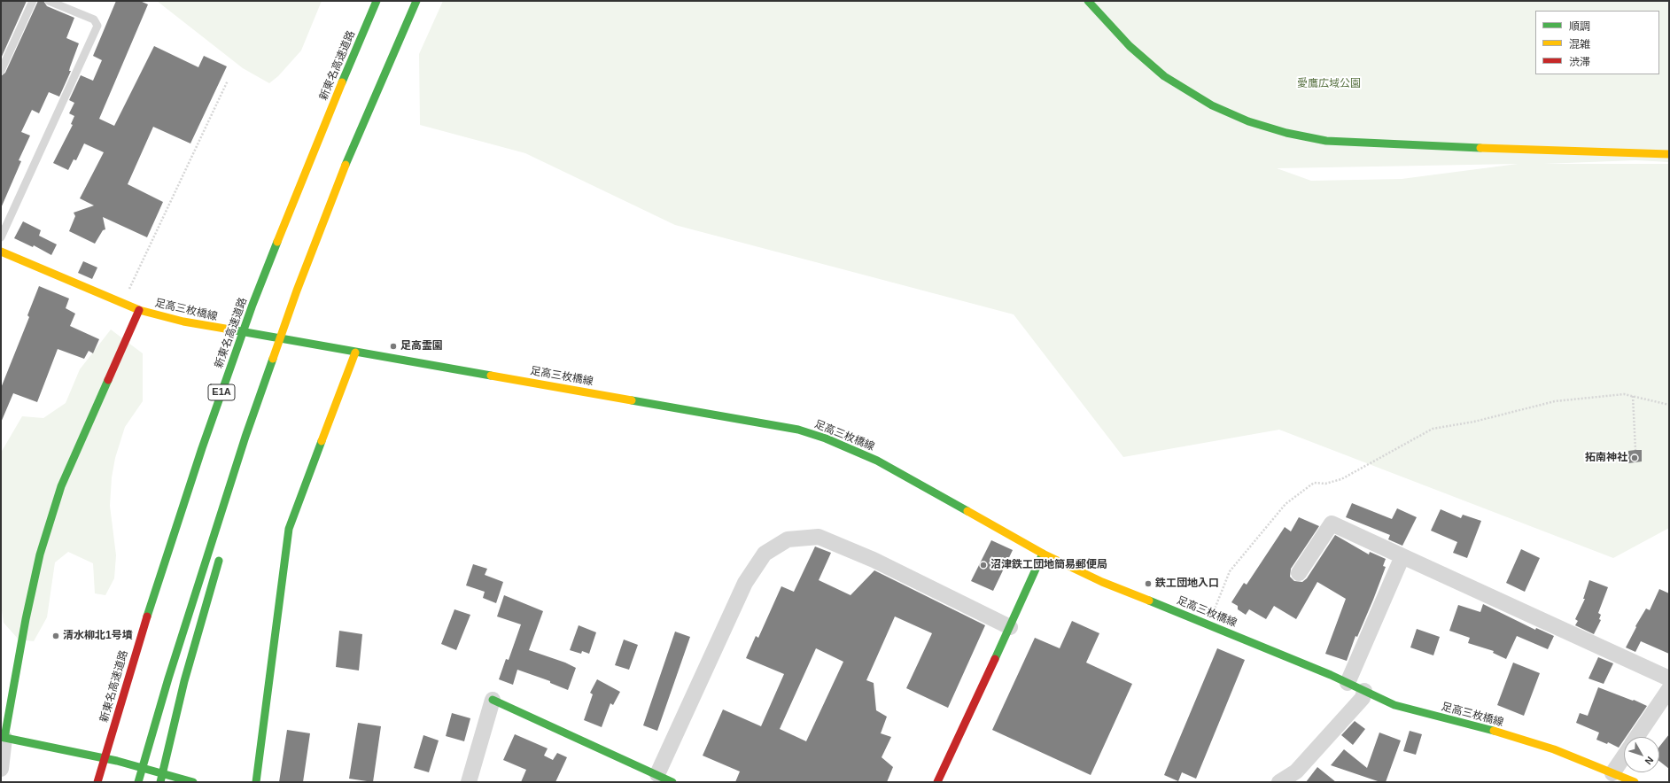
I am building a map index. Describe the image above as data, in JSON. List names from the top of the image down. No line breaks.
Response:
{"streets":{"main road":["新東名高速道路","足高三枚橋線","E1A"]},"parks":["愛鷹広域公園"],"places":["足高霊園","拓南神社","沼津鉄工団地簡易郵便局","鉄工団地入口","清水柳北1号墳"],"legend":["順調","混雑","渋滞"],"north":"bottom right"}
